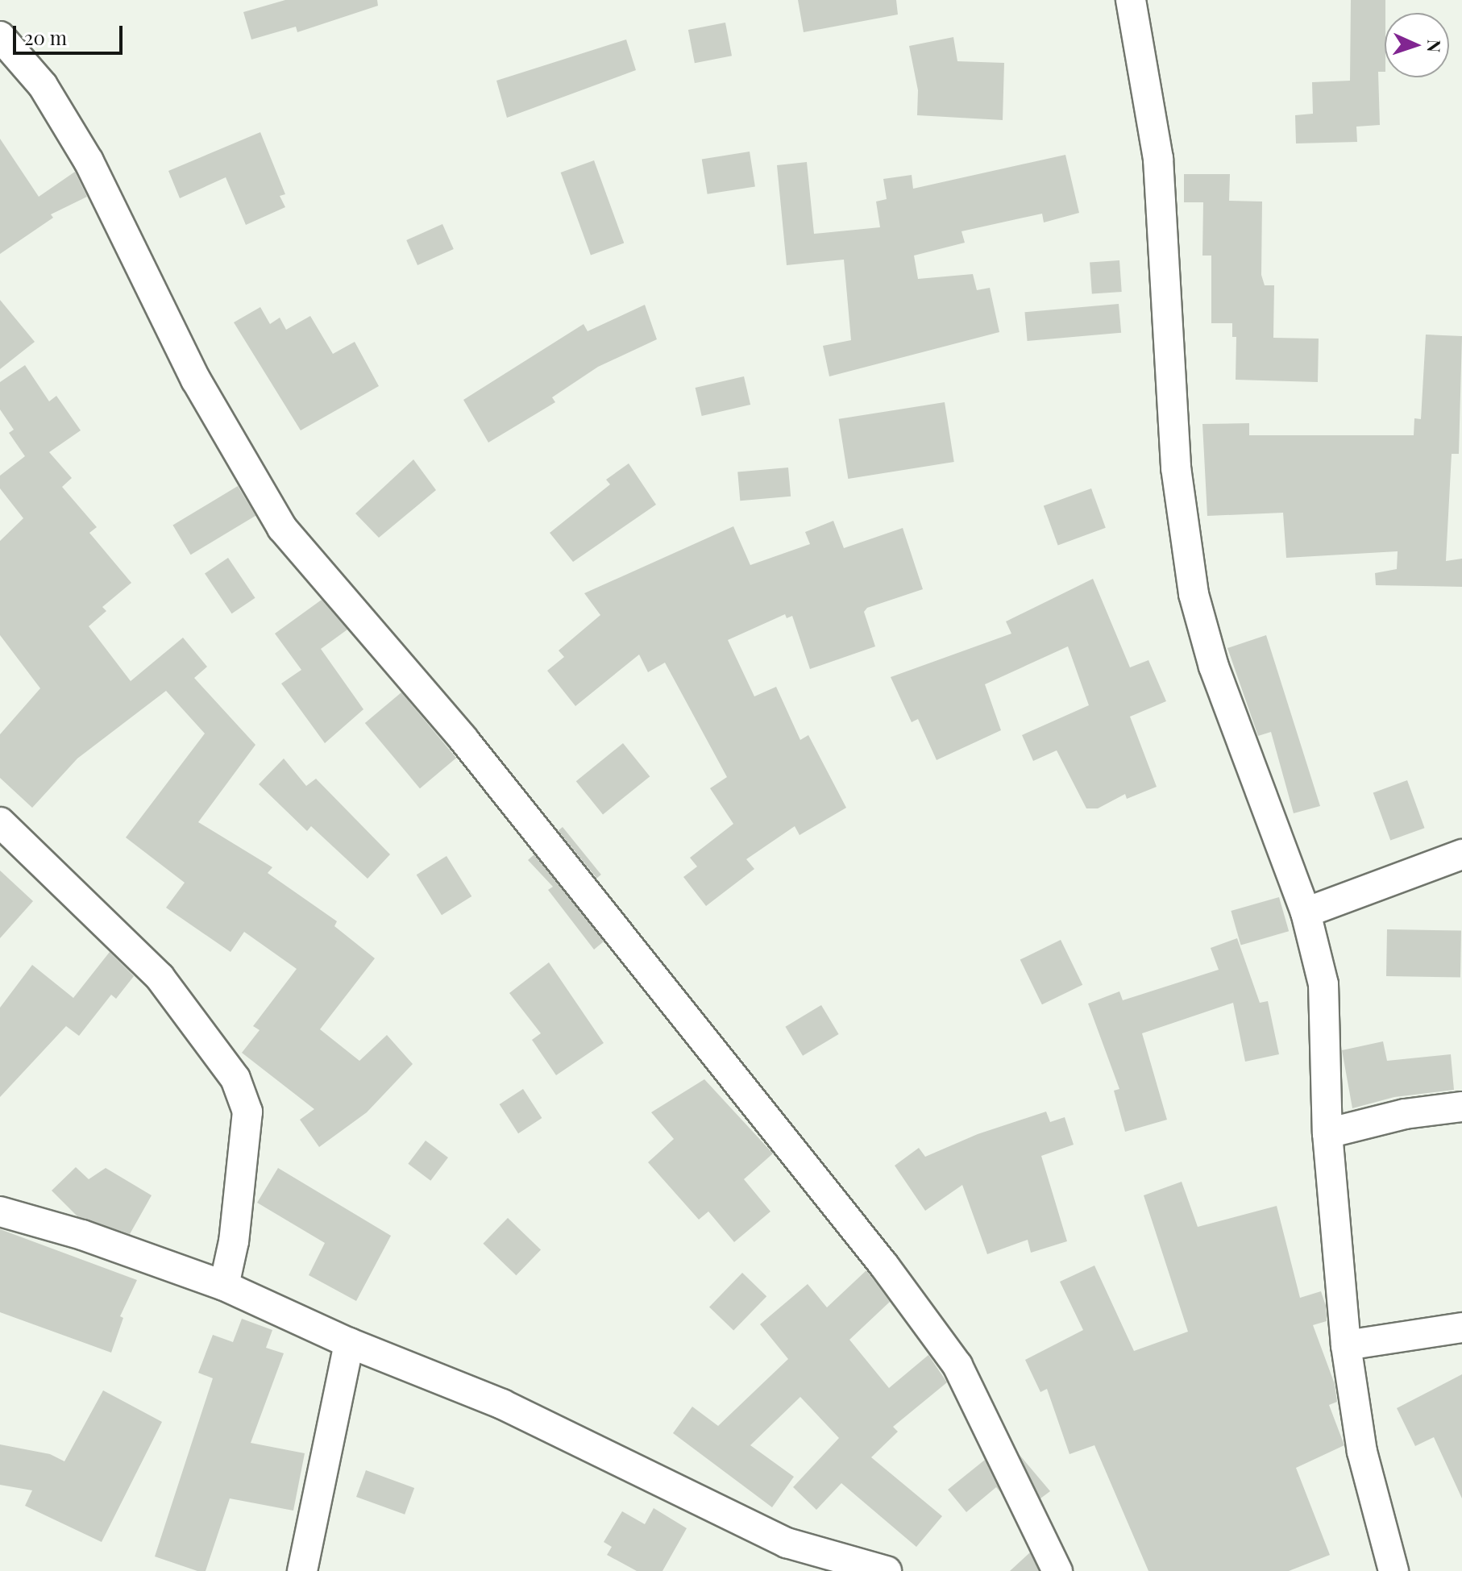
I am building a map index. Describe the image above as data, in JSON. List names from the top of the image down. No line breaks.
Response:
{"scale_bar":"20 m","north":"right"}
